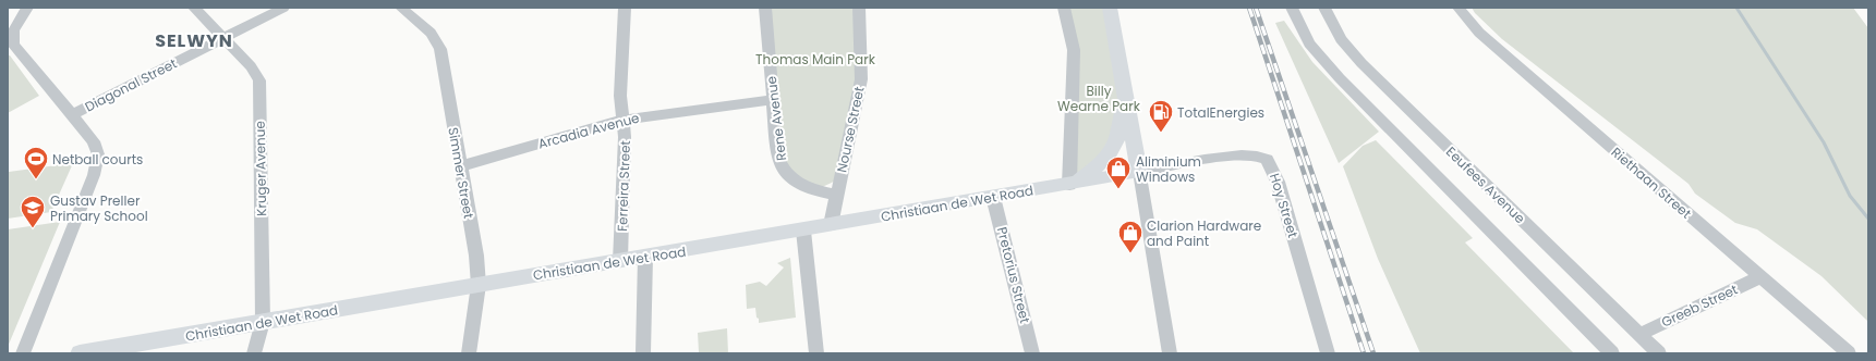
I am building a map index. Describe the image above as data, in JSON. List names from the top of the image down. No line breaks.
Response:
{"streets":{"main road":["Christiaan de Wet Road"],"street":["Diagonal Street","Rene Avenue","Nourse Street","Arcadia Avenue","Kruger Avenue","Simmer Street","Riethaan Street","Eeufees Avenue","Ferreira Street","Hoy Street","Pretorius Street","Greeb Street"]},"crossings":[["Diagonal Street","Kruger Avenue"],["Rene Avenue","Nourse Street"],["Rene Avenue","Arcadia Avenue"],["Nourse Street","Christiaan de Wet Road"],["Arcadia Avenue","Simmer Street"],["Arcadia Avenue","Ferreira Street"],["Kruger Avenue","Christiaan de Wet Road"],["Simmer Street","Christiaan de Wet Road"],["Riethaan Street","Greeb Street"],["Eeufees Avenue","Greeb Street"],["Ferreira Street","Christiaan de Wet Road"],["Christiaan de Wet Road","Hoy Street"],["Christiaan de Wet Road","Pretorius Street"]],"districts":["SELWYN"],"parks":["Thomas Main Park","Billy Wearne Park"],"places":{"fuel station":["TotalEnergies"],"sports":["Netball courts"],"shop":["Aliminium Windows","Clarion Hardware and Paint"],"school or university":["Gustav Preller Primary School"]}}
